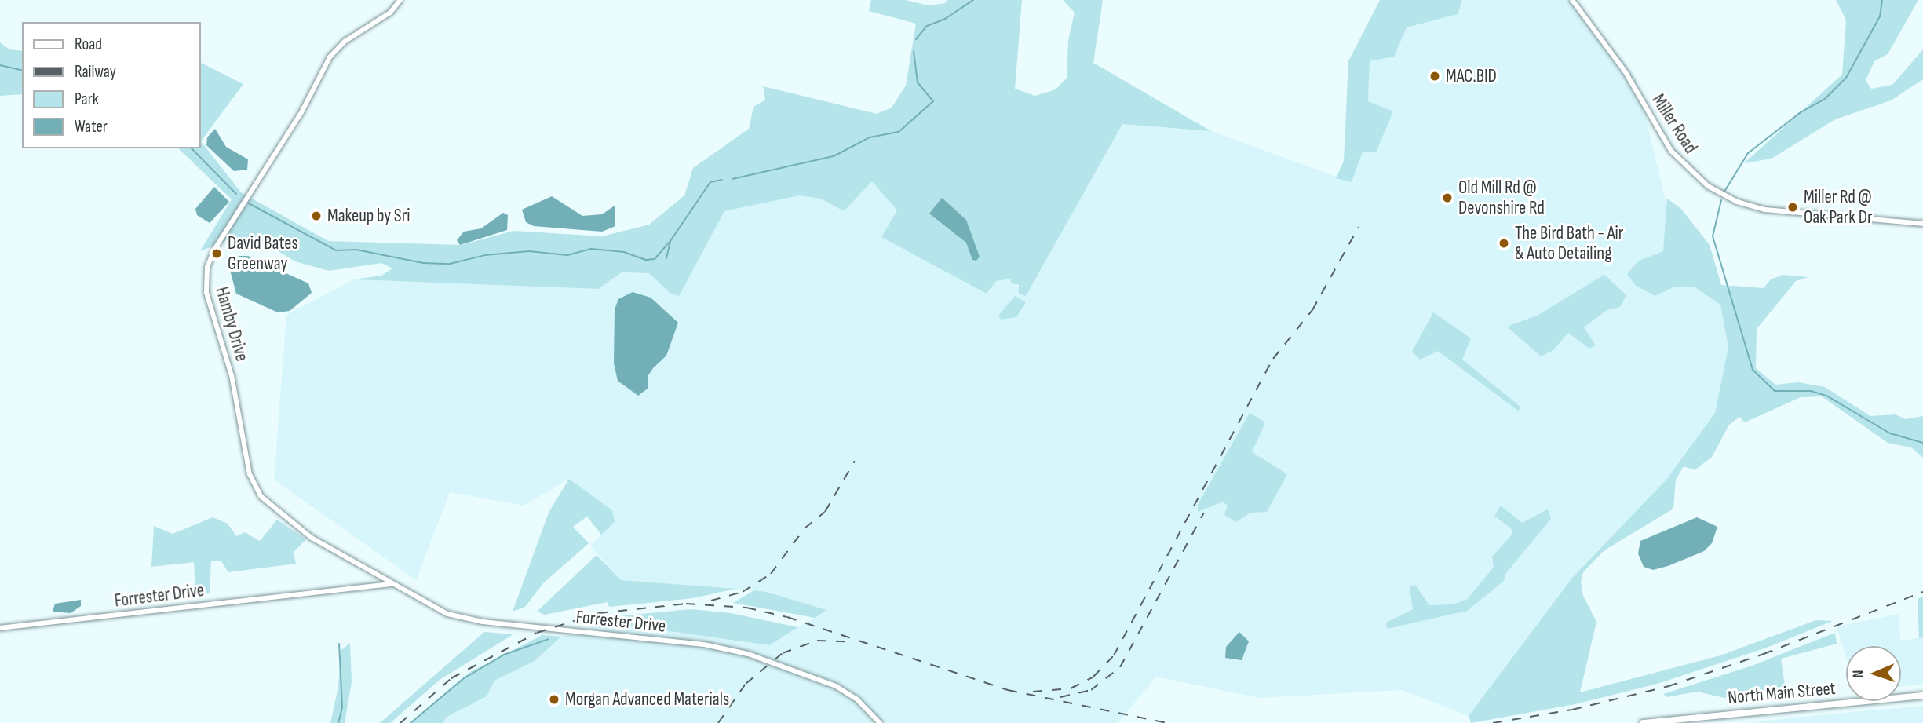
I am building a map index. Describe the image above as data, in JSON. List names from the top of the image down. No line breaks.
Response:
{"streets":{"main road":["North Main Street"],"street":["Miller Road","Hamby Drive","Forrester Drive"]},"crossings":[["Hamby Drive","Forrester Drive"]],"places":["MAC.BID","Old Mill Rd @ Devonshire Rd","Miller Rd @ Oak Park Dr","Makeup by Sri","The Bird Bath - Air & Auto Detailing","David Bates Greenway","Morgan Advanced Materials"],"legend":["Road","Railway","Park","Water"],"north":"left"}
